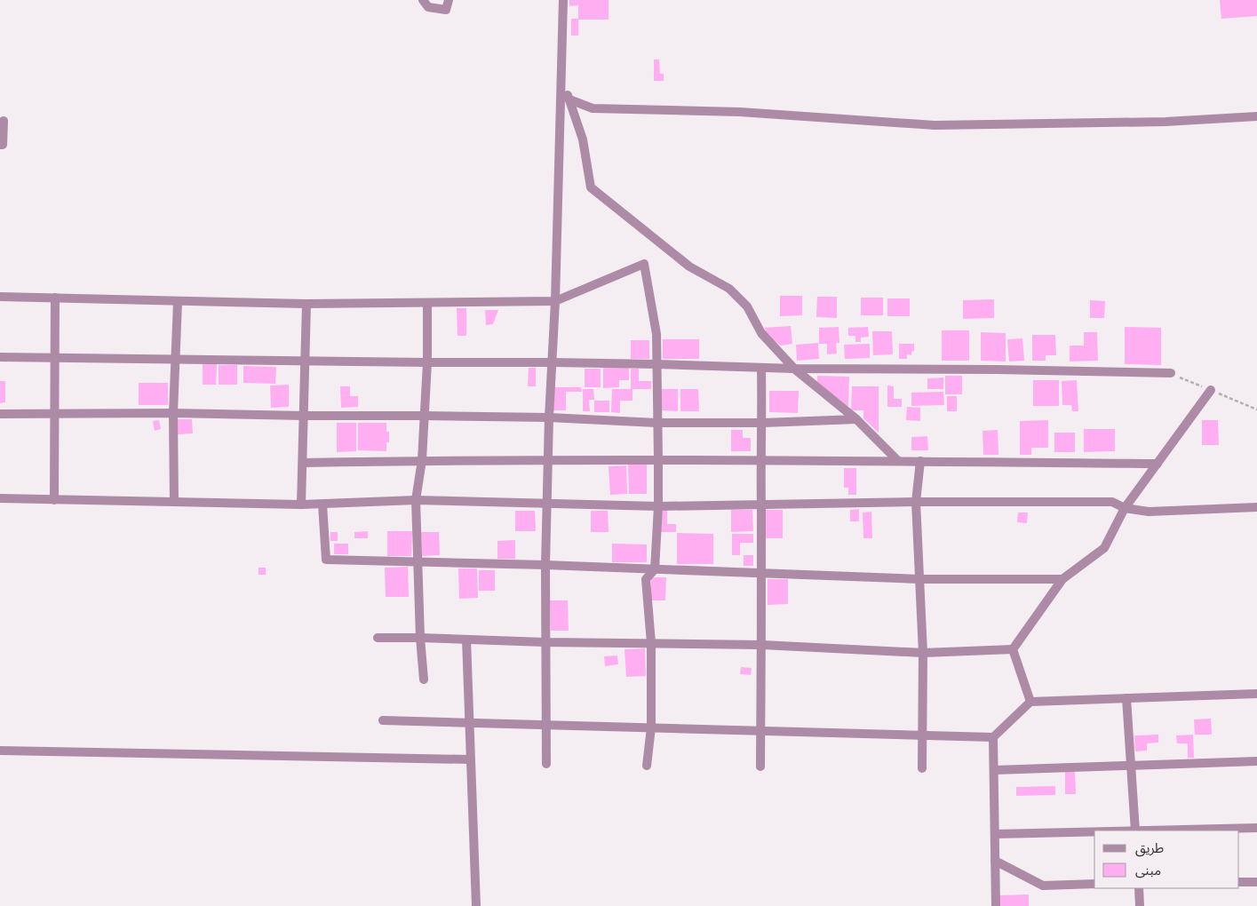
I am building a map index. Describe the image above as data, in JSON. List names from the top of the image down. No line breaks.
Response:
{"legend":["طريق","مبنى"]}
